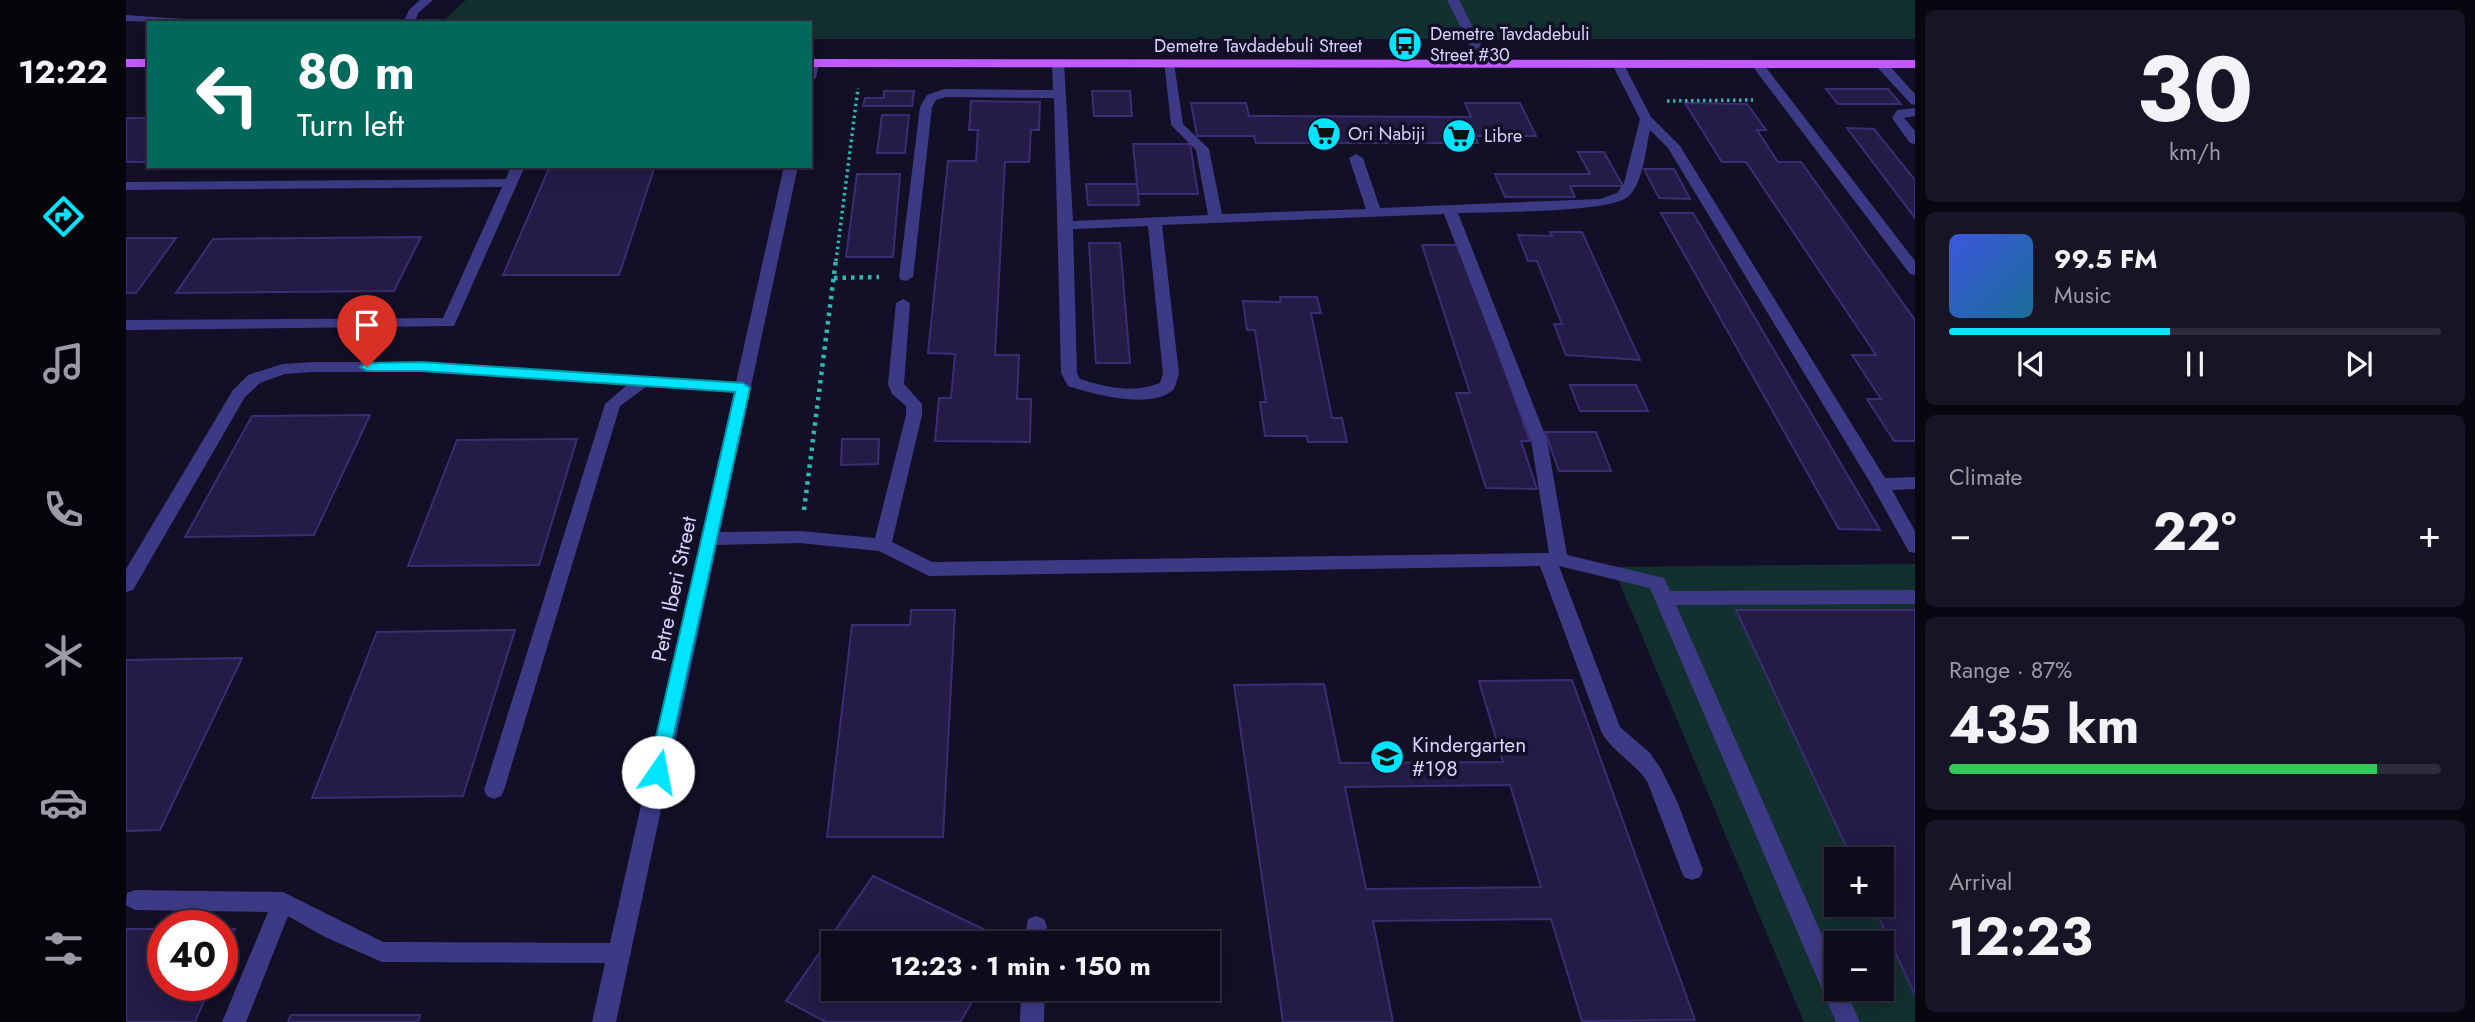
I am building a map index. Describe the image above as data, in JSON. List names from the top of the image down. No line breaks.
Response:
{"streets":{"main road":["Demetre Tavdadebuli Street"],"street":["Petre Iberi Street"]},"places":{"bus stop":["Demetre Tavdadebuli Street #30"],"supermarket":["Ori Nabiji","Libre"],"school or university":["Kindergarten #198"]},"page":{"tabs":"12:22","tile":[["30","km/h"],"Climate",["Range · 87%","435 km"],["Arrival","12:23"]],"turn":["80 m","Turn left"],"song":["99.5 FM","Music"],"heat":["−","22°","+"],"map_buttons":["+","−"],"limit":"40","trip":"12:23 · 1 min · 150 m"}}
